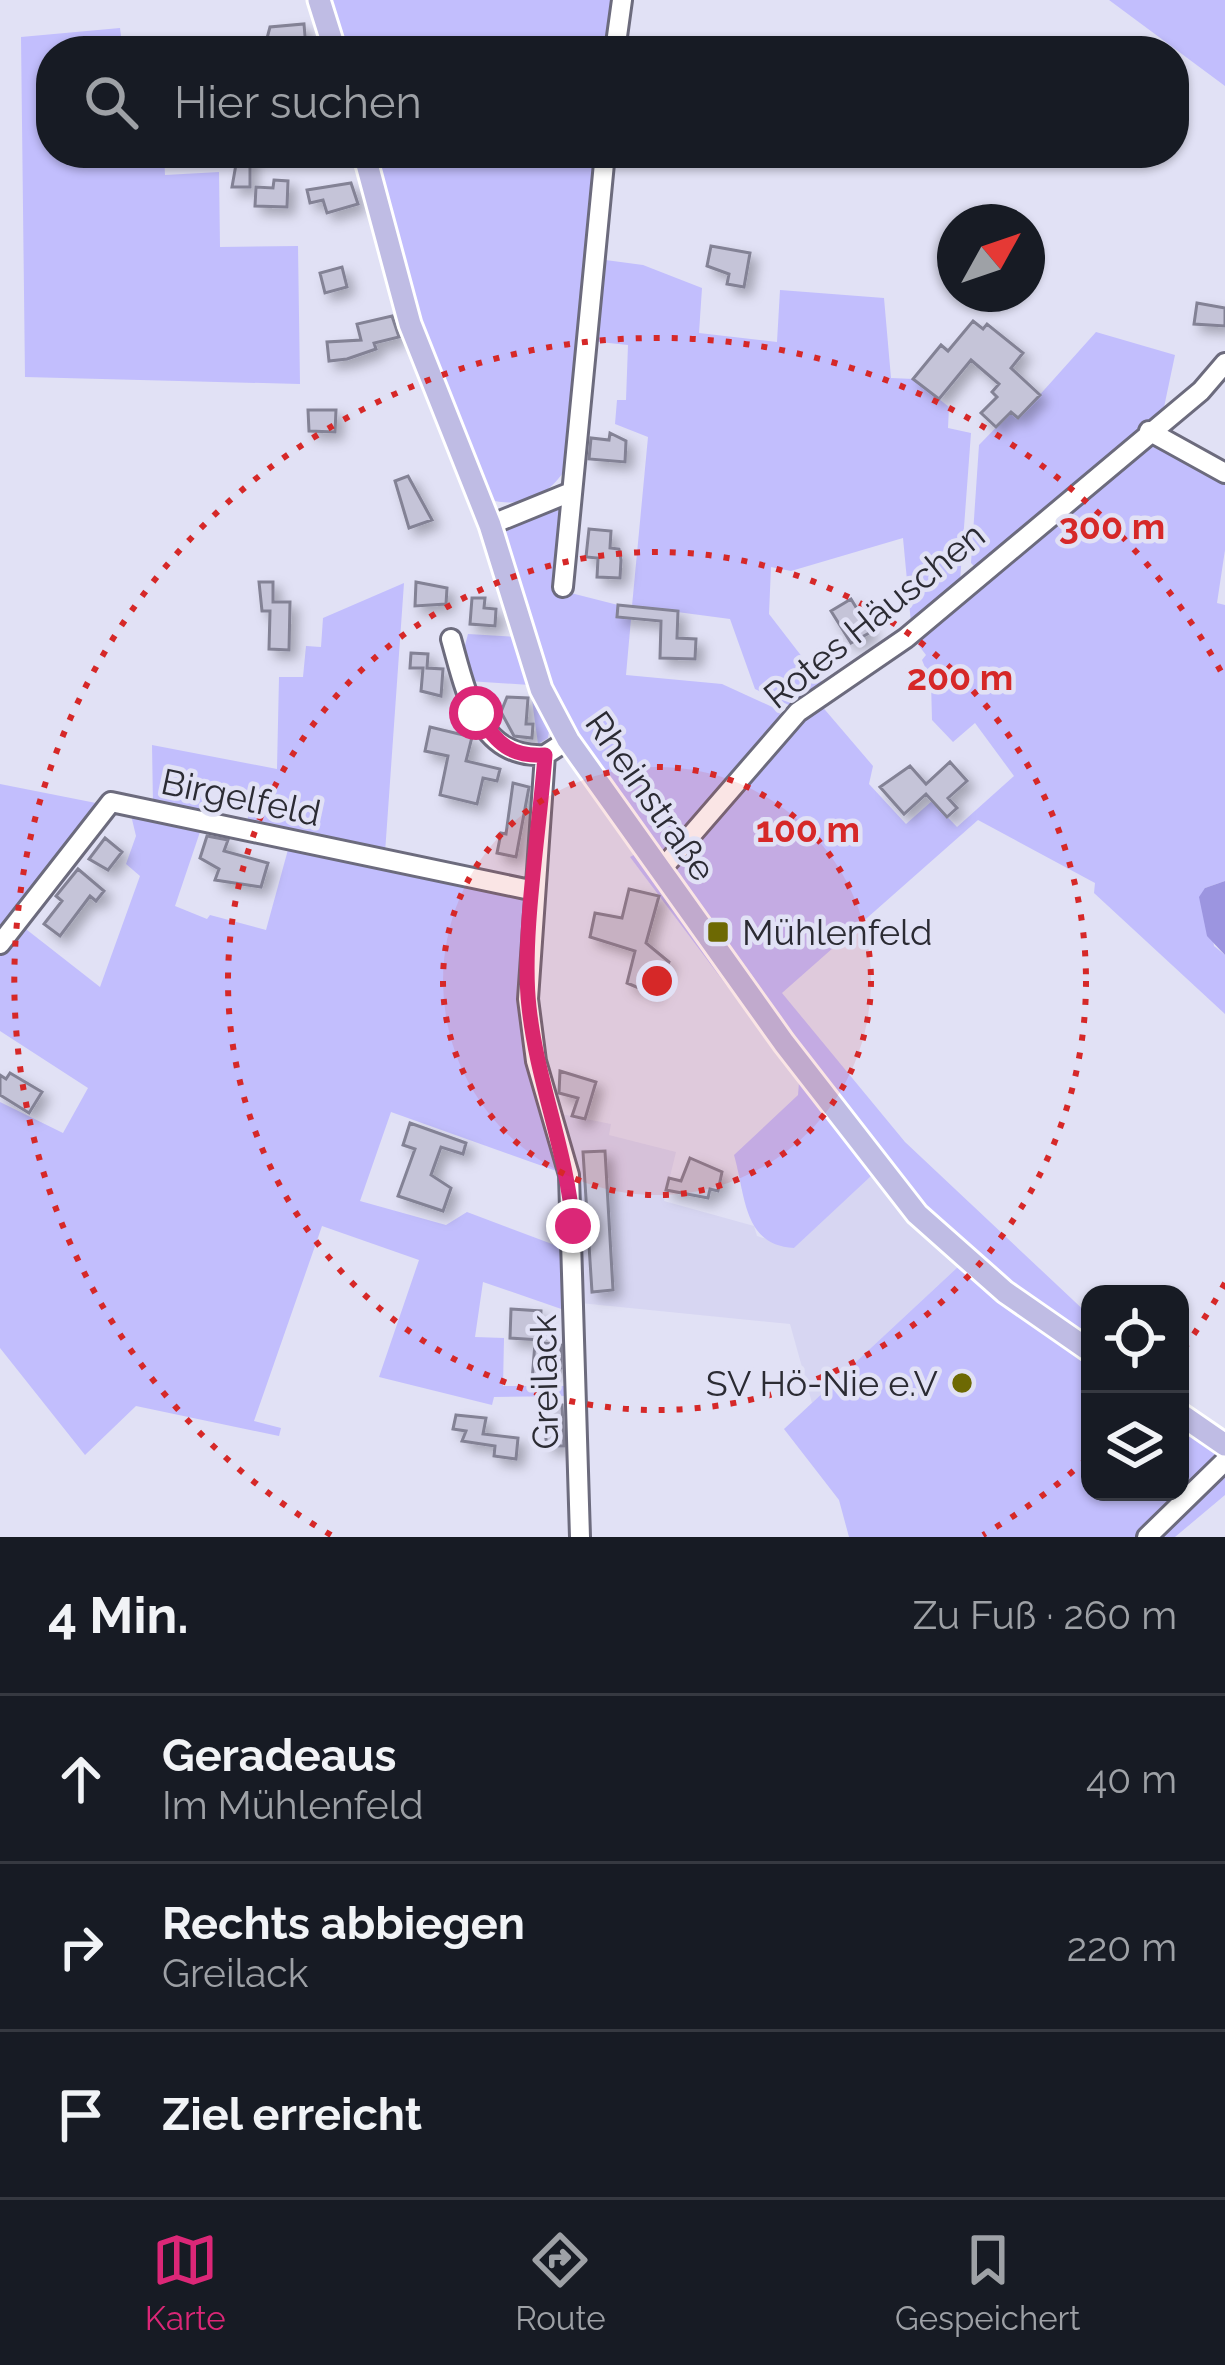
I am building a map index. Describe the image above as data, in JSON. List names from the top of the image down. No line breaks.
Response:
{"streets":{"main road":["Rheinstraße"],"street":["Rotes Häuschen","Birgelfeld","Greilack"]},"crossings":[["Rotes Häuschen","Rheinstraße"],["Birgelfeld","Greilack"]],"places":{"transit":["Mühlenfeld"],"other":["SV Hö-Nie e.V"]},"north":"top right","page":{"search":"Hier suchen","heading":["4 Min.","Zu Fuß · 260 m"],"list":[["Geradeaus","Im Mühlenfeld","40 m"],["Rechts abbiegen","Greilack","220 m"],"Ziel erreicht"],"nav":["Karte","Route","Gespeichert"]},"rings":["300 m","200 m","100 m"]}
